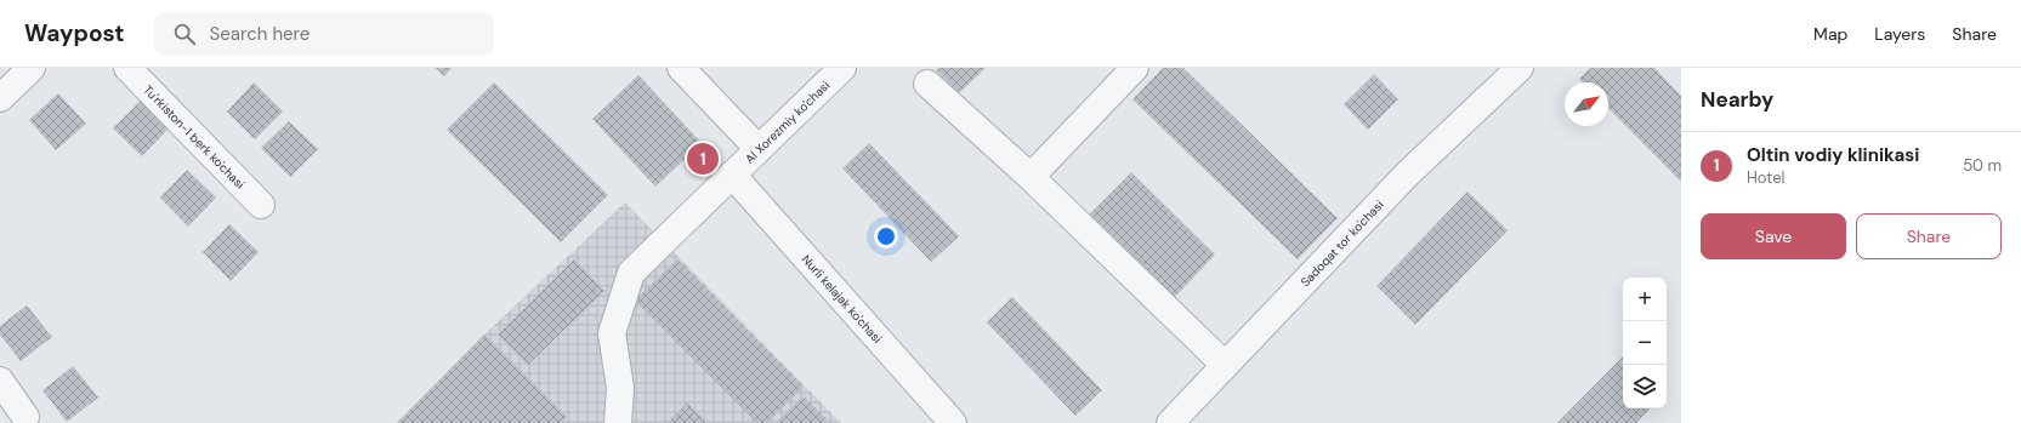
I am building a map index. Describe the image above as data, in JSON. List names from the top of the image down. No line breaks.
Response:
{"streets":{"street":["Al Xorezmiy ko'chasi","Tu'rkiston-1 berk ko'chasi","Sadoqat tor ko'chasi","Nurli kelajak ko'chasi"]},"crossings":[["Al Xorezmiy ko'chasi","Nurli kelajak ko'chasi"]],"north":"top right","page":{"header":"Waypost","search":"Search here","nav":["Map","Layers","Share"],"heading":"Nearby","list":[{"mark":"1","name":"Oltin vodiy klinikasi","note":"Hotel","value":"50 m"}],"pins":"1","buttons":["Save","Share"],"map_buttons":["+","−"]}}
